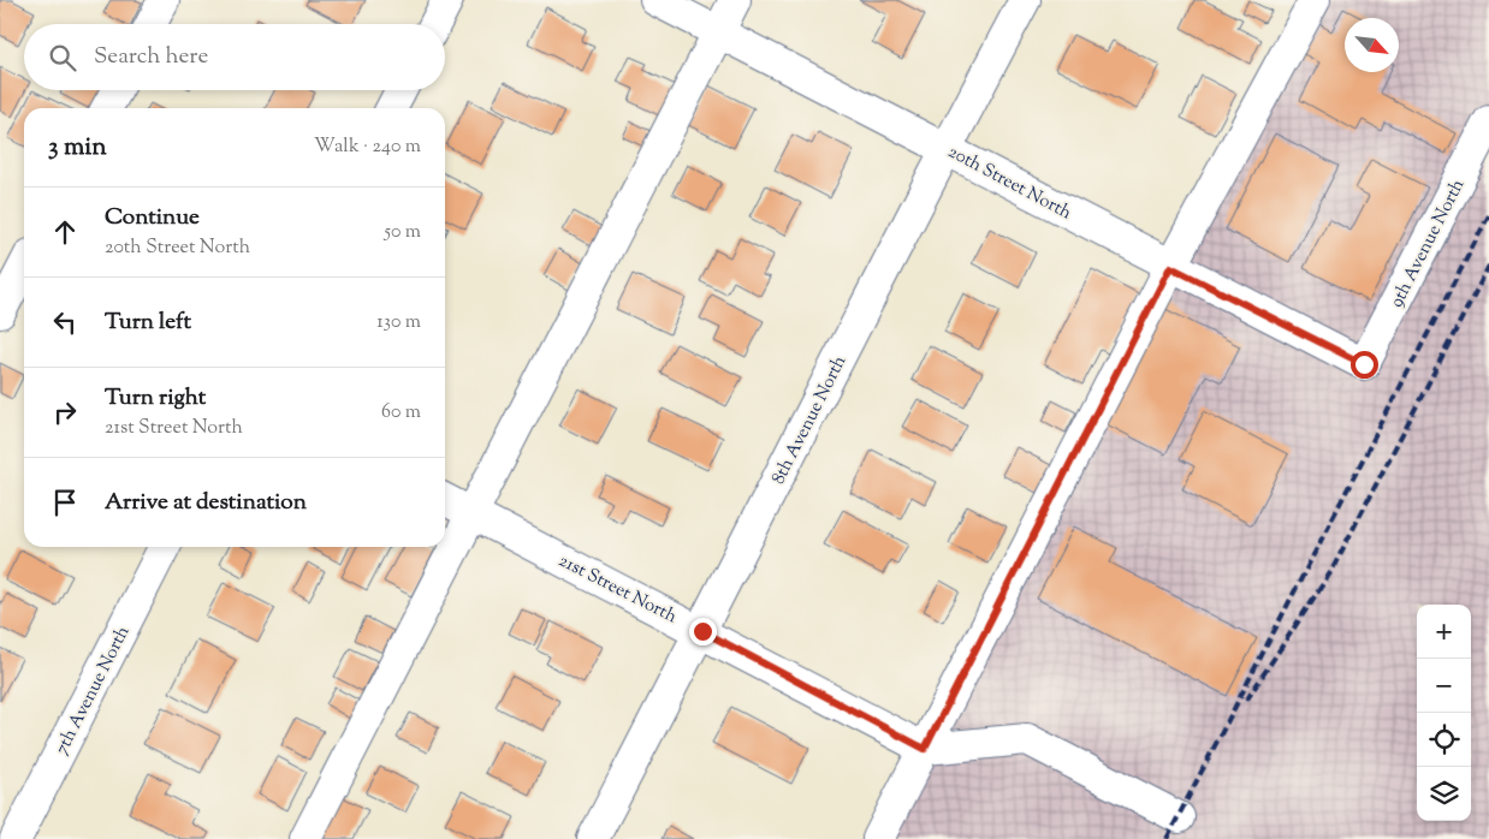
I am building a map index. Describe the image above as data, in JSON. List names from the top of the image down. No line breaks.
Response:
{"streets":{"street":["20th Street North","9th Avenue North","8th Avenue North","21st Street North","7th Avenue North"]},"crossings":[["20th Street North","9th Avenue North"],["20th Street North","8th Avenue North"],["8th Avenue North","21st Street North"]],"north":"bottom right","page":{"search":"Search here","heading":["3 min","Walk · 240 m"],"list":[["Continue","20th Street North","50 m"],["Turn left","130 m"],["Turn right","21st Street North","60 m"],"Arrive at destination"],"map_buttons":["+","−"]}}
